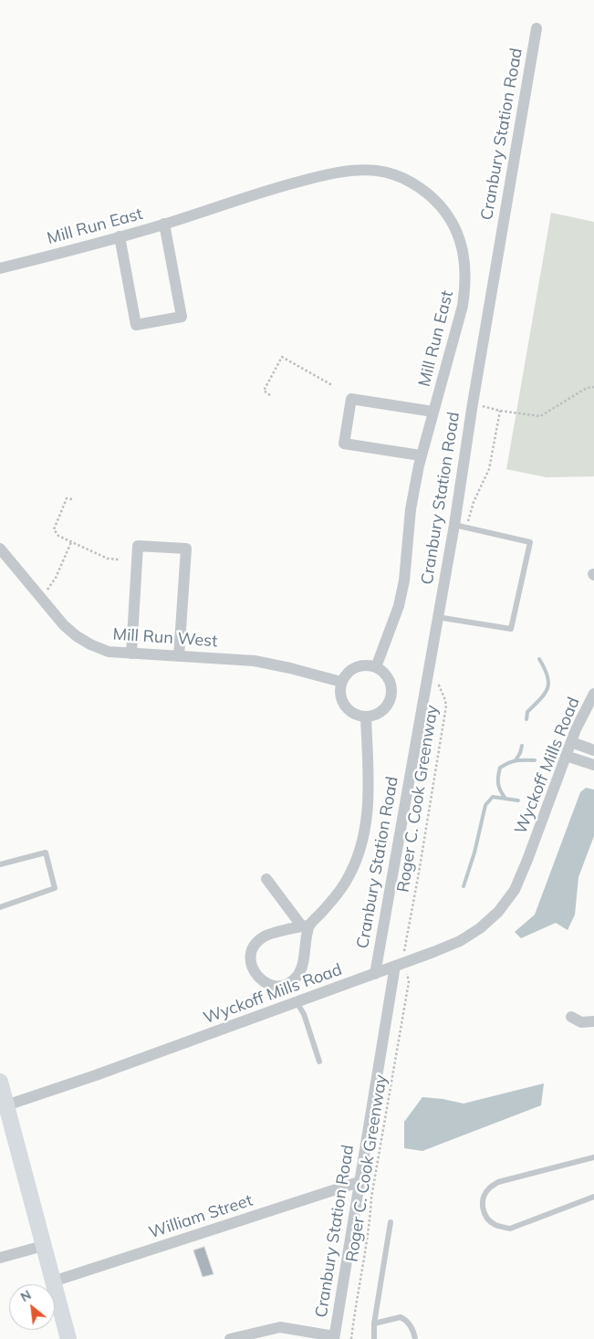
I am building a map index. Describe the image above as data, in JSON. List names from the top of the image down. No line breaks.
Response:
{"streets":{"street":["Cranbury Station Road","Mill Run East","Mill Run West","Wyckoff Mills Road","William Street"],"path":["Roger C. Cook Greenway"]},"crossings":[["Cranbury Station Road","Wyckoff Mills Road"],["Cranbury Station Road","William Street"],["Mill Run East","Mill Run West"]],"north":"top left"}
